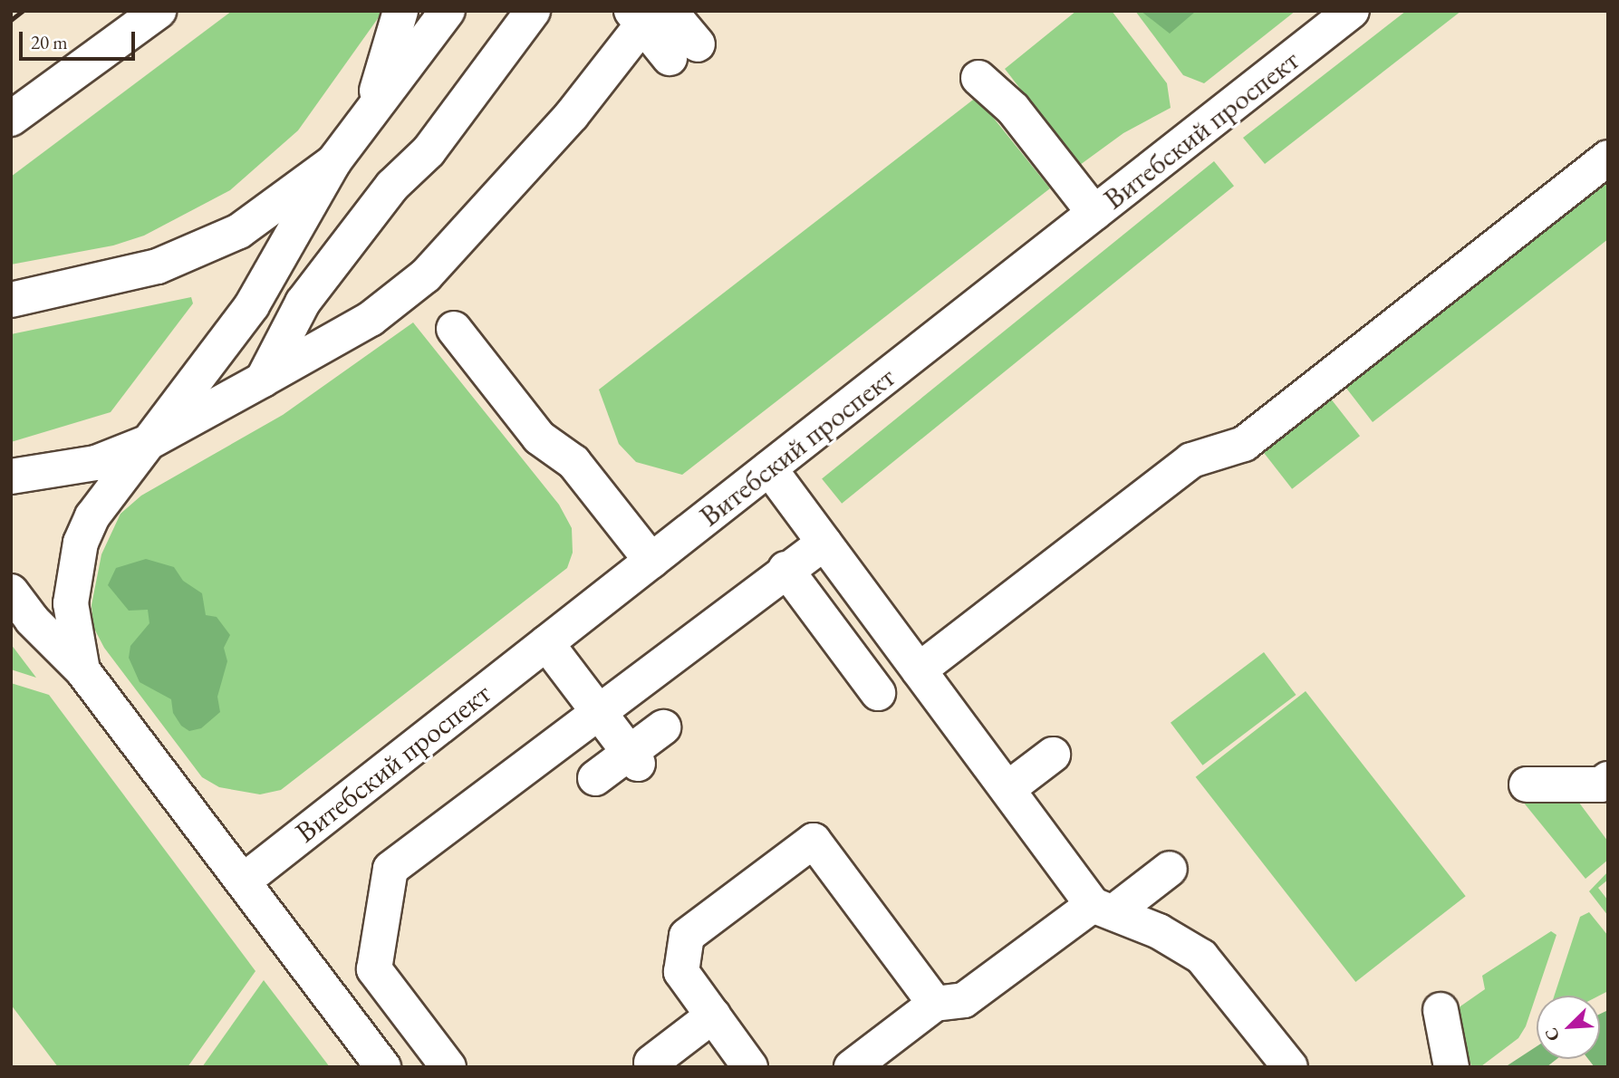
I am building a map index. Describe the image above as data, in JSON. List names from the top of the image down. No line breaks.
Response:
{"streets":{"main road":["Витебский проспект"]},"scale_bar":"20 m","north":"bottom left"}
